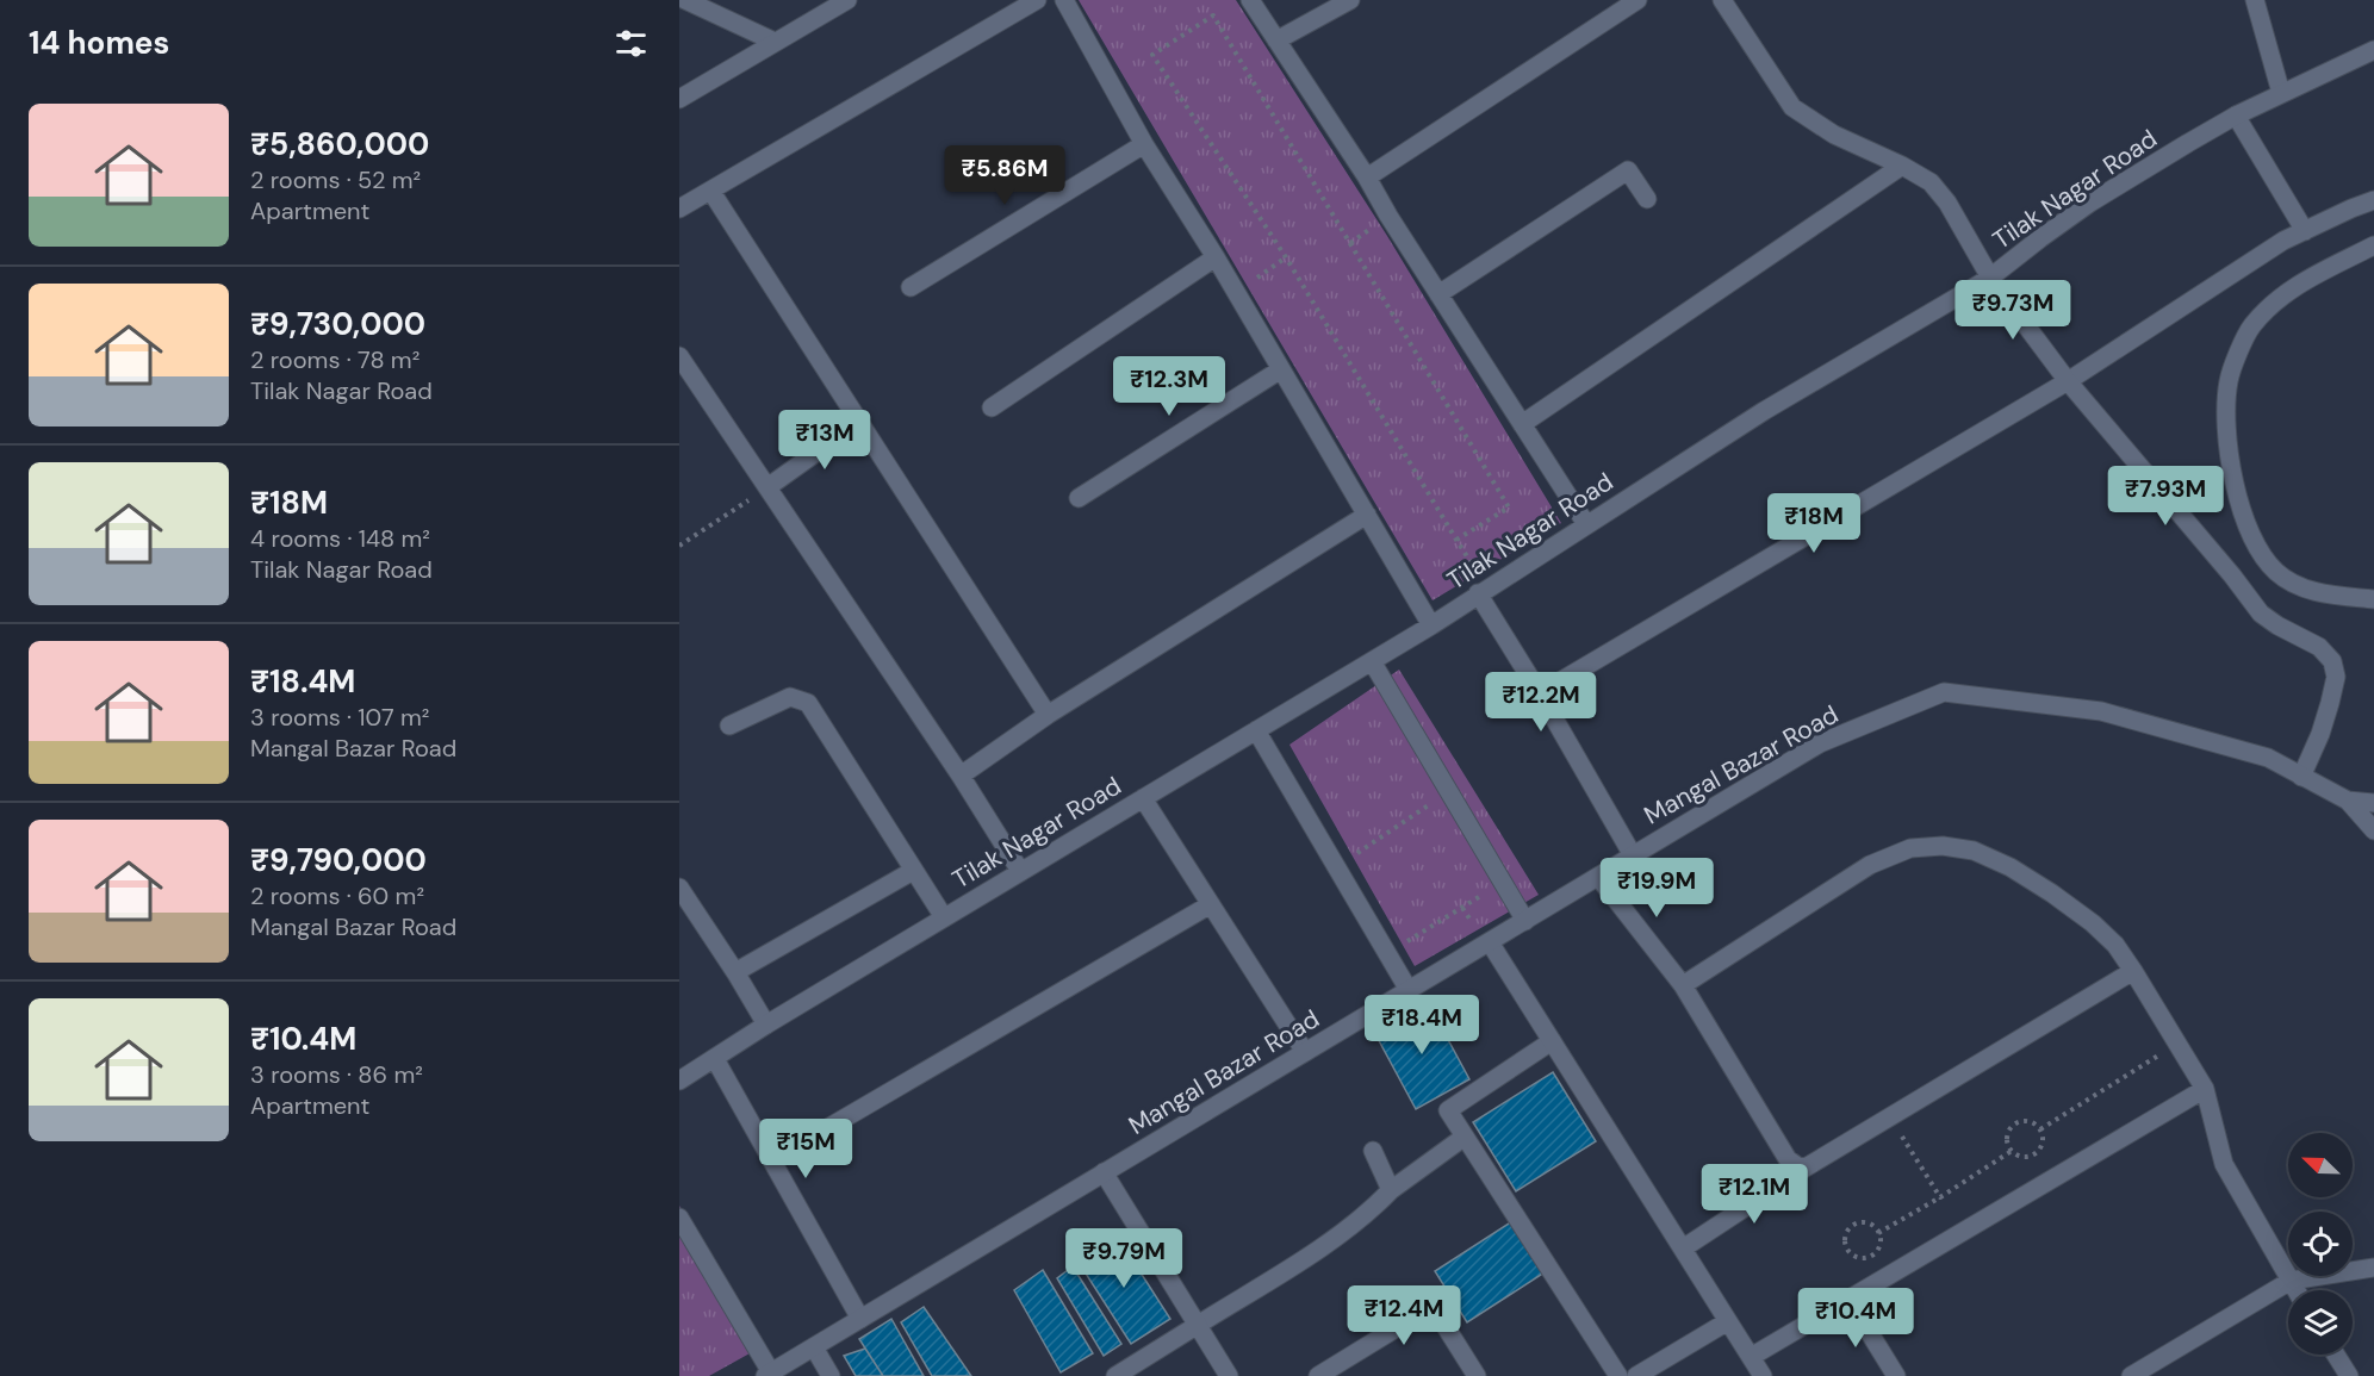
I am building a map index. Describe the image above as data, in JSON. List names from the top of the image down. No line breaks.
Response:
{"streets":{"street":["Tilak Nagar Road","Mangal Bazar Road"]},"north":"top left","page":{"heading":"14 homes","list":[{"name":"₹5,860,000","note":"2 rooms · 52 m² · Apartment"},{"name":"₹9,730,000","note":"2 rooms · 78 m² · Tilak Nagar Road"},{"name":"₹18M","note":"4 rooms · 148 m² · Tilak Nagar Road"},{"name":"₹18.4M","note":"3 rooms · 107 m² · Mangal Bazar Road"},{"name":"₹9,790,000","note":"2 rooms · 60 m² · Mangal Bazar Road"},{"name":"₹10.4M","note":"3 rooms · 86 m² · Apartment"}],"price":["₹5.86M","₹9.73M","₹12.3M","₹13M","₹7.93M","₹18M","₹12.2M","₹19.9M","₹18.4M","₹15M","₹12.1M","₹9.79M","₹12.4M","₹10.4M"]}}
